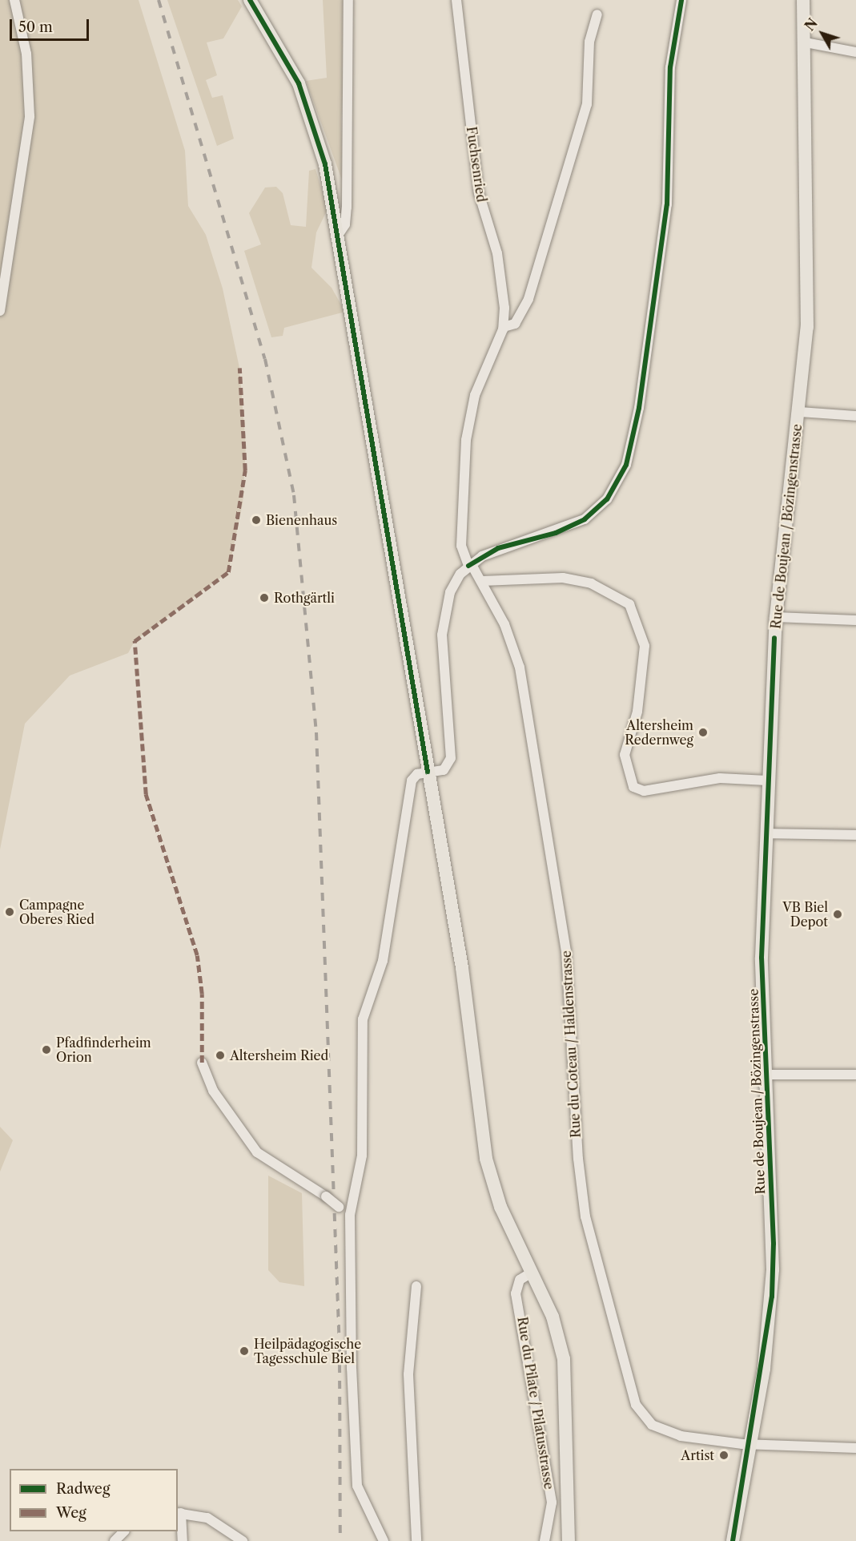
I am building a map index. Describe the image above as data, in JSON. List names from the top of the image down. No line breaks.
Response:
{"streets":{"main road":["Rue de Boujean / Bözingenstrasse"],"street":["Fuchsenried","Rue du Coteau / Haldenstrasse","Rue du Pilate / Pilatusstrasse"]},"crossings":[["Fuchsenried","Rue du Coteau / Haldenstrasse"],["Rue de Boujean / Bözingenstrasse","Rue du Coteau / Haldenstrasse"]],"places":["Bienenhaus","Rothgärtli","Altersheim Redernweg","Campagne Oberes Ried","VB Biel Depot","Pfadfinderheim Orion","Altersheim Ried","Heilpädagogische Tagesschule Biel","Artist"],"legend":["Radweg","Weg"],"scale_bar":"50 m","north":"top left"}
